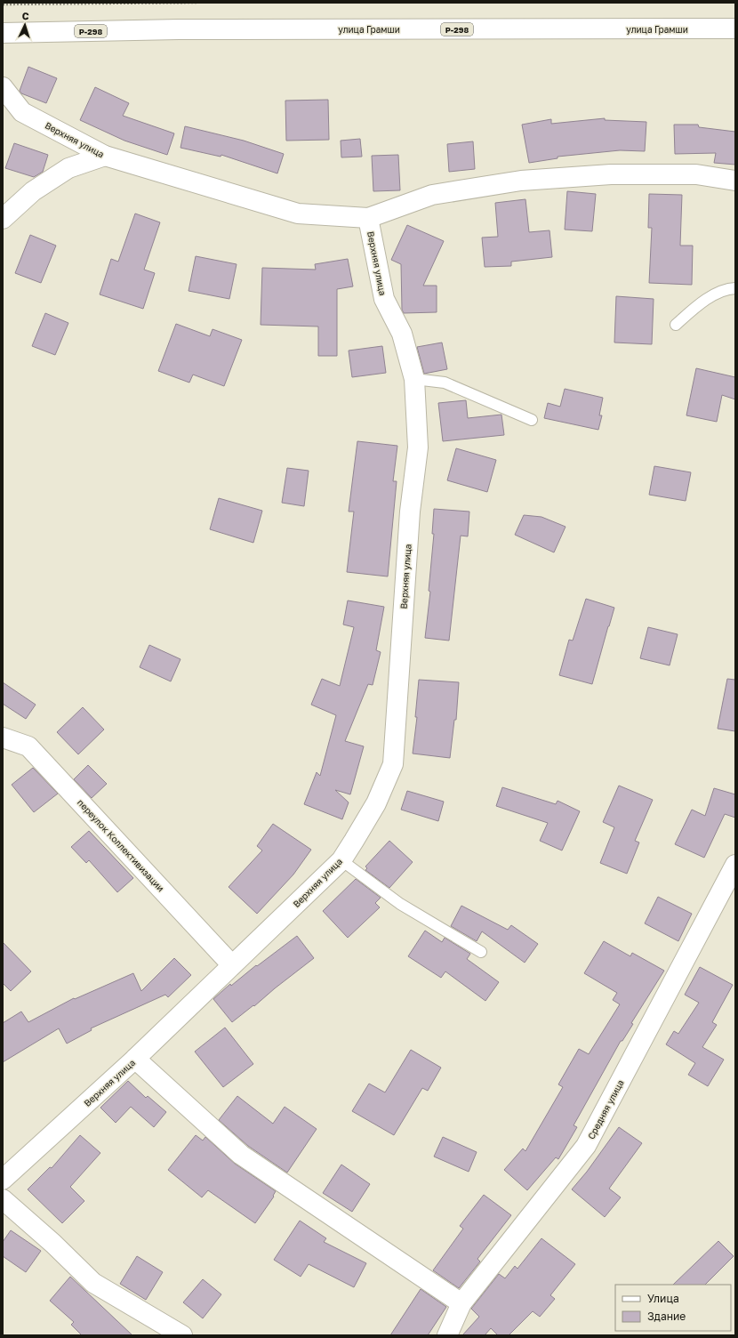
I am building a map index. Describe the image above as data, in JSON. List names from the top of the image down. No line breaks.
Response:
{"streets":{"main road":["улица Грамши","Р-298","Верхняя улица","переулок Коллективизации","Средняя улица"]},"crossings":[["Верхняя улица","переулок Коллективизации"]],"legend":["Улица","Здание"],"north":"top"}
